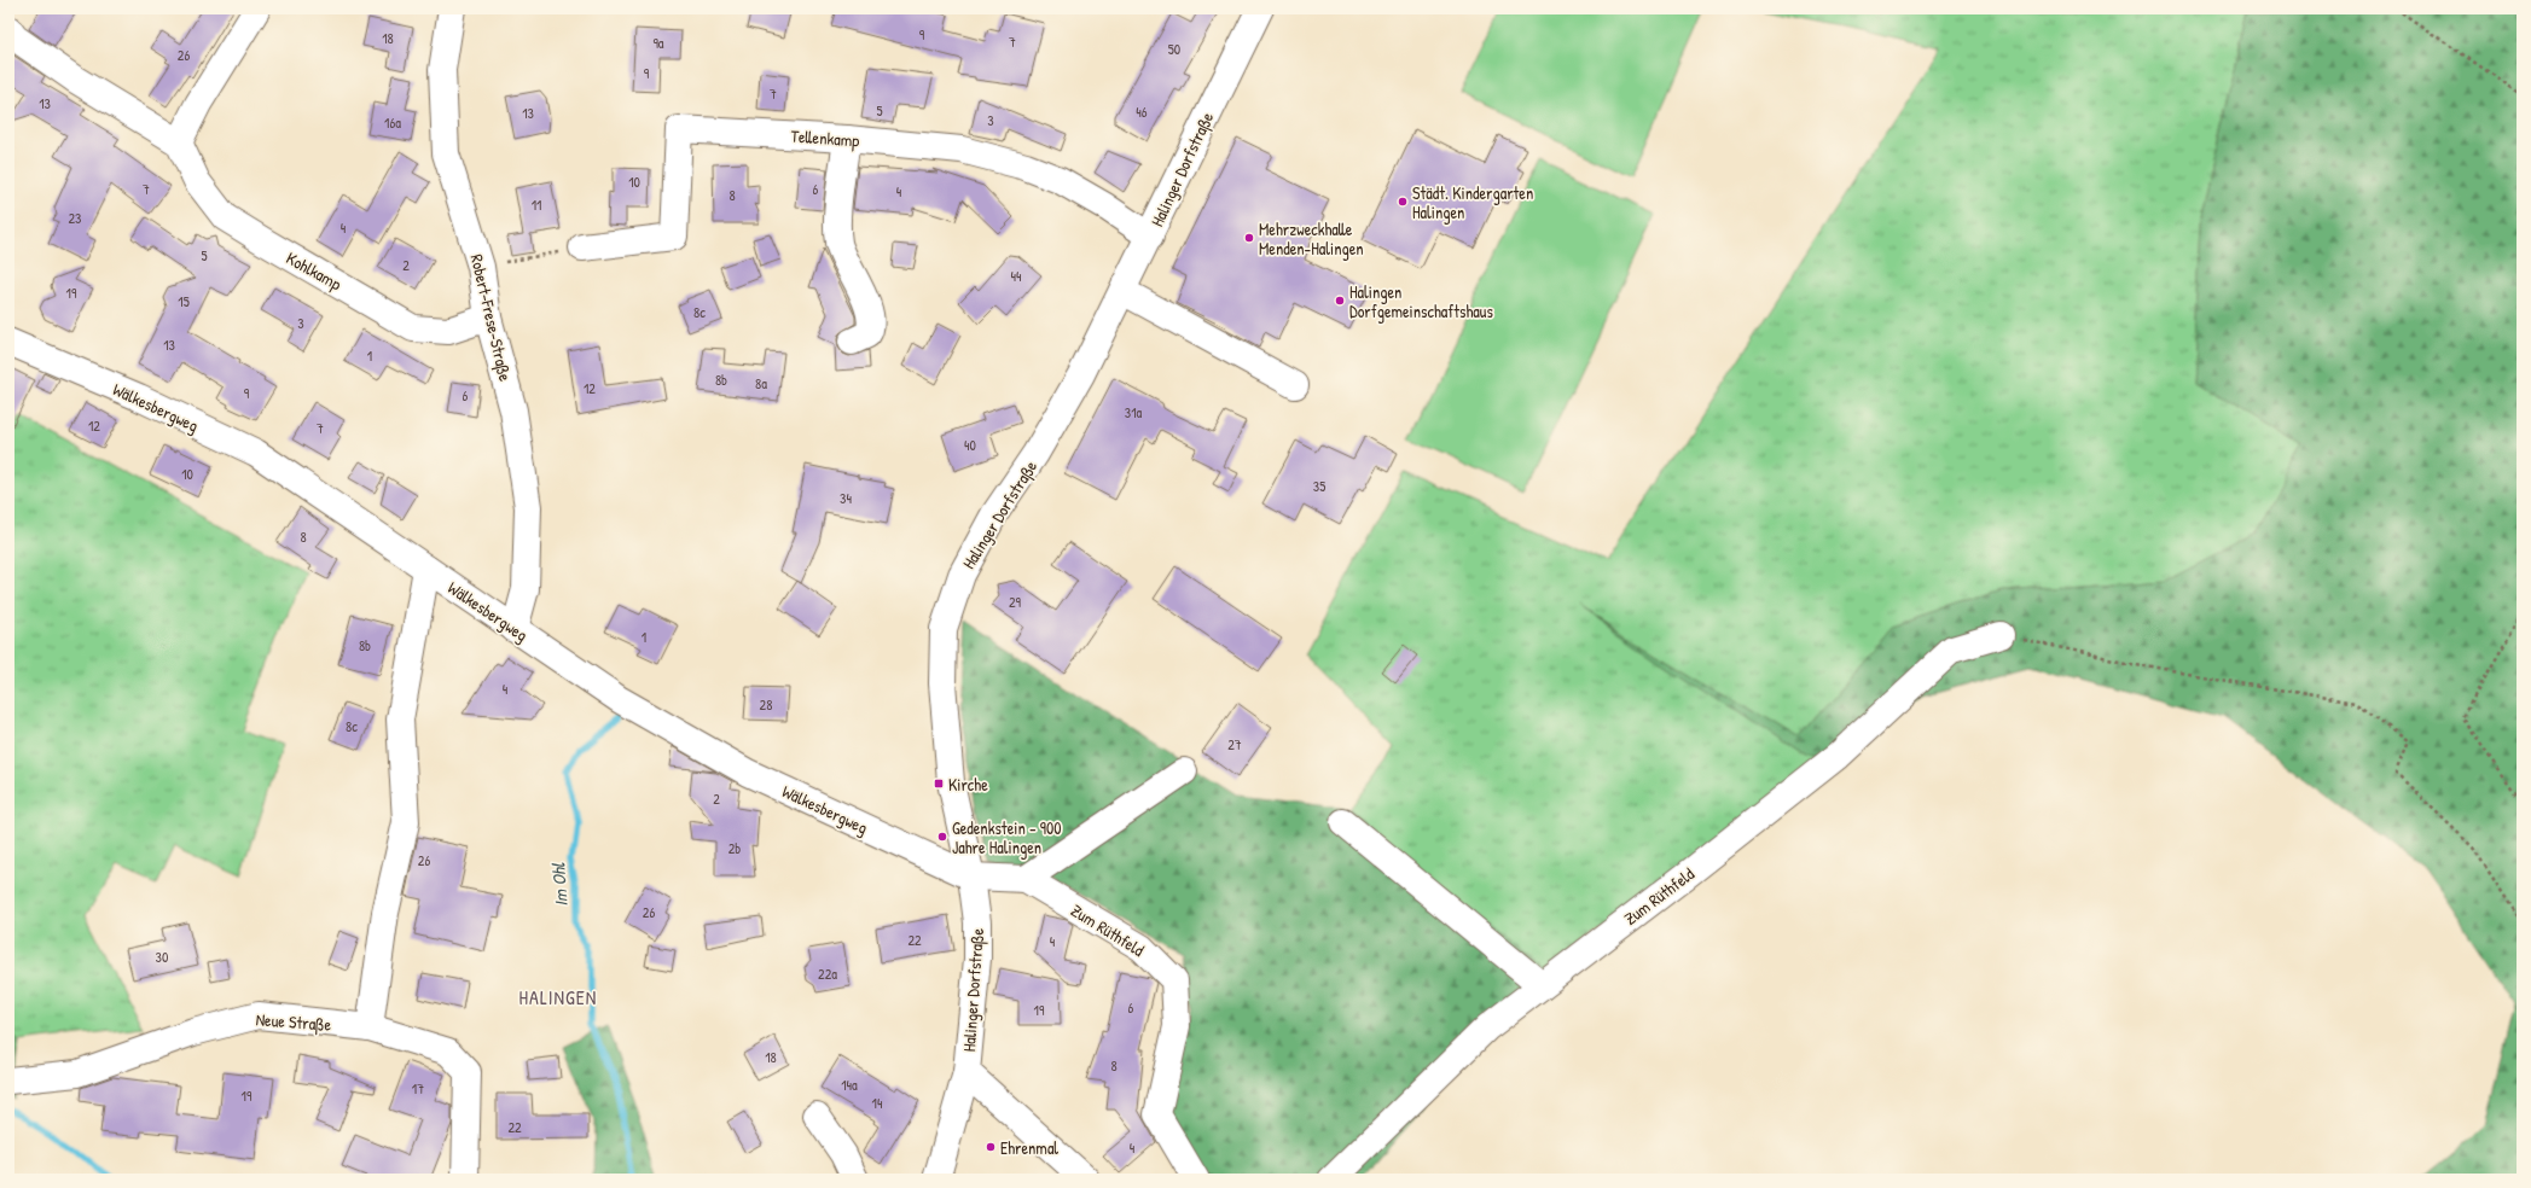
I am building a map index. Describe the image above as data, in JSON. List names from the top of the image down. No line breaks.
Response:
{"streets":{"street":["Tellenkamp","Halinger Dorfstraße","Kohlkamp","Robert-Frese-Straße","Wälkesbergweg","Zum Rüthfeld","Neue Straße"]},"crossings":[["Tellenkamp","Halinger Dorfstraße"],["Halinger Dorfstraße","Wälkesbergweg"],["Halinger Dorfstraße","Zum Rüthfeld"],["Kohlkamp","Robert-Frese-Straße"],["Robert-Frese-Straße","Wälkesbergweg"],["Wälkesbergweg","Zum Rüthfeld"]],"districts":["HALINGEN"],"water":["Im Ohl"],"places":{"other":["Städt. Kindergarten Halingen","Mehrzweckhalle Menden-Halingen","Halingen Dorfgemeinschaftshaus","Gedenkstein - 900 Jahre Halingen","Ehrenmal"],"transit":["Kirche"]},"house_numbers":["9","18","7","9a","50","26","9","7","13","5","46","13","3","16a","10","7","6","4","8","11","23","4","5","2","44","19","15","8c","3","13","1","8b","8a","12","9","6","31a","12","7","40","10","35","34","8","29","1","8b","4","28","8c","27","2","2b","26","26","22","4","30","22a","6","19","18","8","14a","17","19","14","22","4"]}
